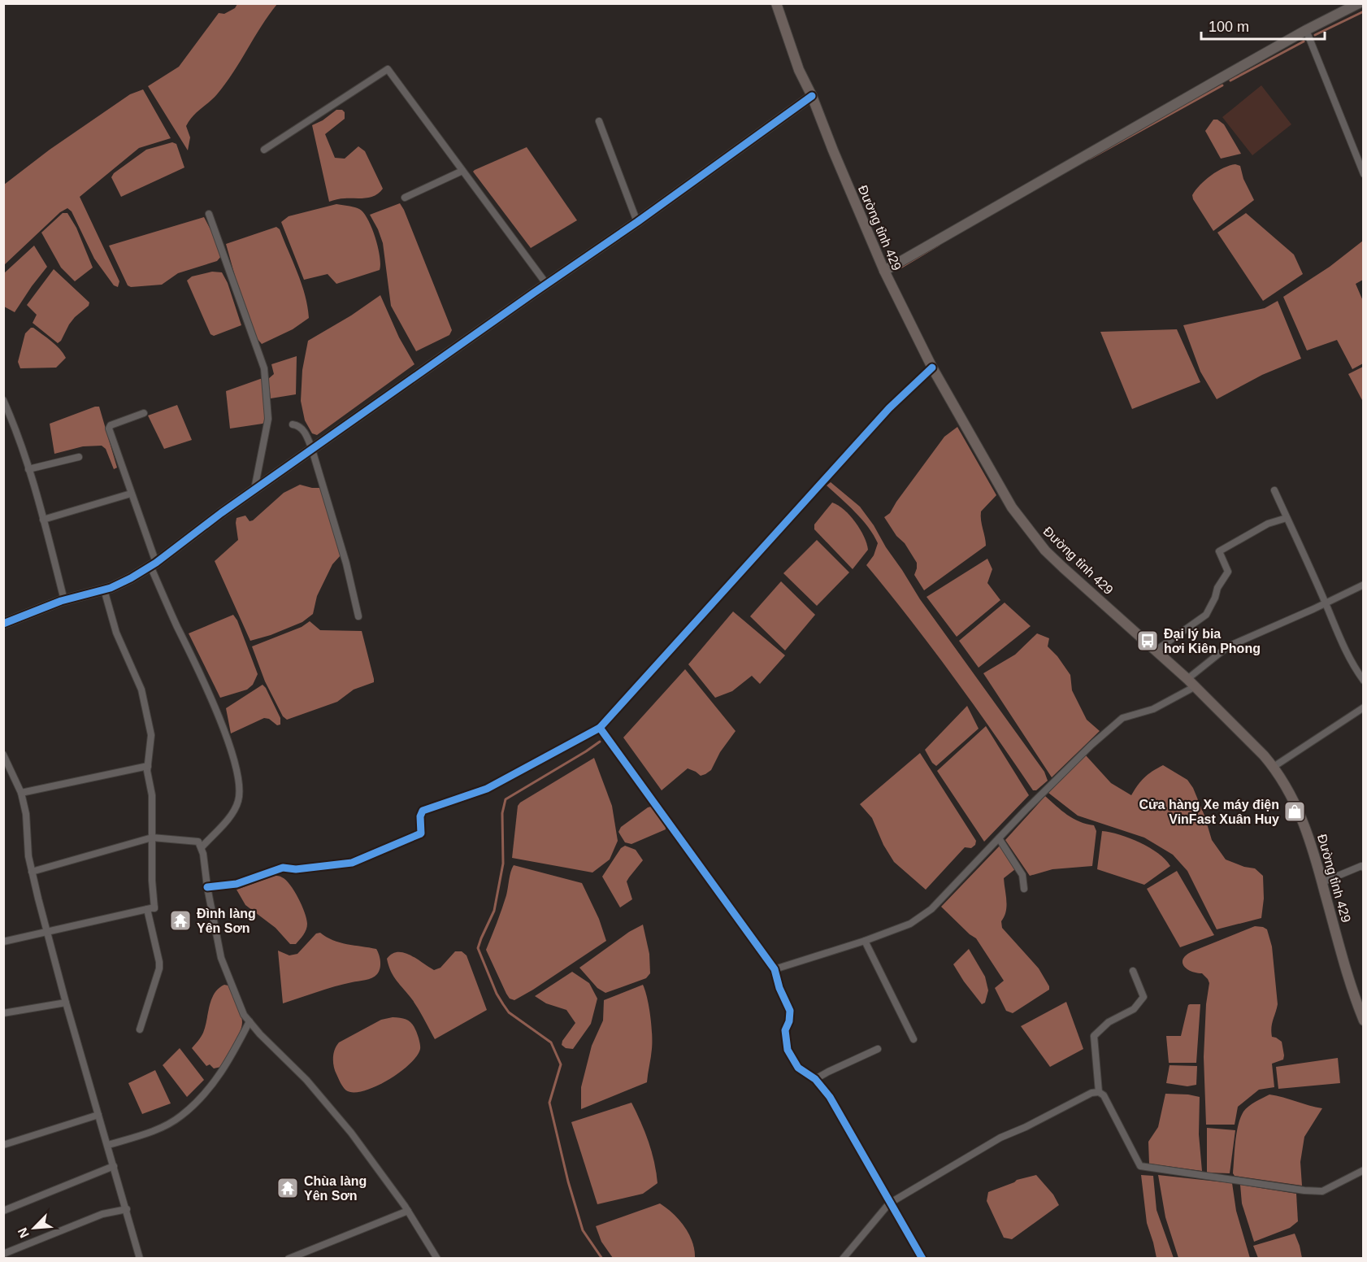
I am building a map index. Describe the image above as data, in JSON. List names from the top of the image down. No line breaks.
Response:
{"streets":{"main road":["Đường tỉnh 429"]},"places":{"bus stop":["Đại lý bia hơi Kiên Phong"],"shop":["Cửa hàng Xe máy điện VinFast Xuân Huy"],"temple":["Đình làng Yên Sơn","Chùa làng Yên Sơn"]},"scale_bar":"100 m","north":"bottom left"}
